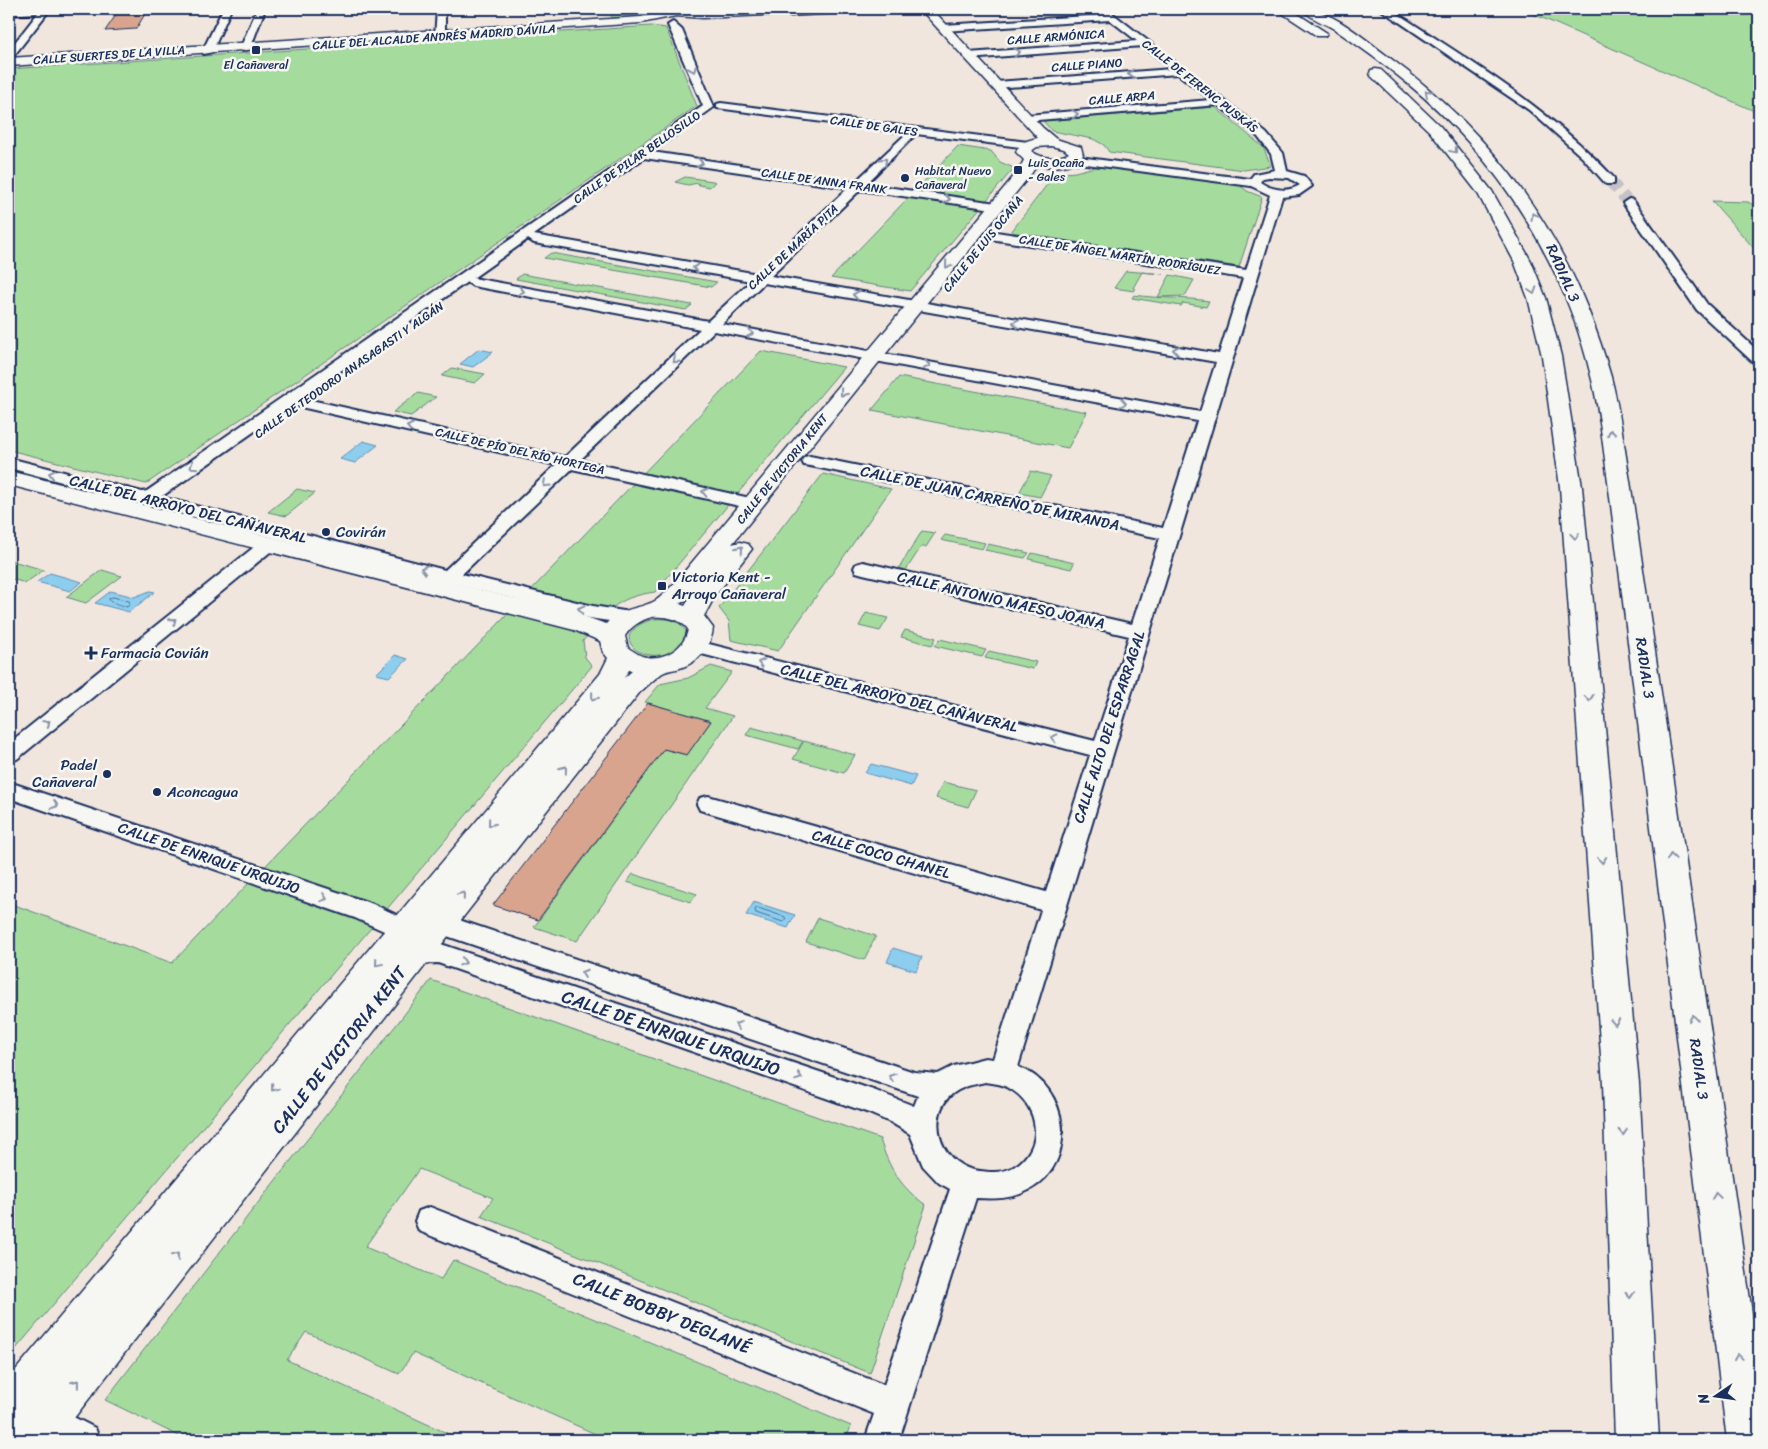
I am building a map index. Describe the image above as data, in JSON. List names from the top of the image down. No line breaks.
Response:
{"streets":{"main road":["CALLE DEL ALCALDE ANDRÉS MADRID DÁVILA","CALLE SUERTES DE LA VILLA","CALLE DE LUIS OCAÑA","RADIAL 3","CALLE DE VICTORIA KENT","CALLE DEL ARROYO DEL CAÑAVERAL"],"street":["CALLE ARMÓNICA","CALLE PIANO","CALLE DE FERENC PUSKÁS","CALLE ARPA","CALLE DE GALES","CALLE DE PILAR BELLOSILLO","CALLE DE ANNA FRANK","CALLE DE MARÍA PITA","CALLE DE ÁNGEL MARTÍN RODRÍGUEZ","CALLE DE TEODORO ANASAGASTI Y ALGÁN","CALLE DE PÍO DEL RÍO HORTEGA","CALLE DE JUAN CARREÑO DE MIRANDA","CALLE ANTONIO MAESO JOANA","CALLE ALTO DEL ESPARRAGAL","CALLE COCO CHANEL","CALLE DE ENRIQUE URQUIJO","CALLE BOBBY DEGLANÉ"]},"crossings":[["CALLE DEL ALCALDE ANDRÉS MADRID DÁVILA","CALLE SUERTES DE LA VILLA"],["CALLE DEL ALCALDE ANDRÉS MADRID DÁVILA","CALLE DE PILAR BELLOSILLO"],["CALLE ARMÓNICA","CALLE DE FERENC PUSKÁS"],["CALLE PIANO","CALLE DE FERENC PUSKÁS"],["CALLE DE FERENC PUSKÁS","CALLE ARPA"],["CALLE DE GALES","CALLE DE PILAR BELLOSILLO"],["CALLE DE GALES","CALLE DE LUIS OCAÑA"],["CALLE DE GALES","CALLE DE MARÍA PITA"],["CALLE DE PILAR BELLOSILLO","CALLE DE ANNA FRANK"],["CALLE DE PILAR BELLOSILLO","CALLE DE TEODORO ANASAGASTI Y ALGÁN"],["CALLE DE ANNA FRANK","CALLE DE LUIS OCAÑA"],["CALLE DE ANNA FRANK","CALLE DE MARÍA PITA"],["CALLE DE LUIS OCAÑA","CALLE DE ÁNGEL MARTÍN RODRÍGUEZ"],["CALLE DE LUIS OCAÑA","CALLE DE VICTORIA KENT"],["CALLE DE MARÍA PITA","CALLE DE PÍO DEL RÍO HORTEGA"],["CALLE DE MARÍA PITA","CALLE DEL ARROYO DEL CAÑAVERAL"],["CALLE DE TEODORO ANASAGASTI Y ALGÁN","CALLE DE PÍO DEL RÍO HORTEGA"],["CALLE DE TEODORO ANASAGASTI Y ALGÁN","CALLE DEL ARROYO DEL CAÑAVERAL"],["CALLE DE PÍO DEL RÍO HORTEGA","CALLE DE VICTORIA KENT"],["CALLE DE VICTORIA KENT","CALLE DE JUAN CARREÑO DE MIRANDA"],["CALLE DE VICTORIA KENT","CALLE DEL ARROYO DEL CAÑAVERAL"],["CALLE DE VICTORIA KENT","CALLE DE ENRIQUE URQUIJO"],["CALLE DE JUAN CARREÑO DE MIRANDA","CALLE ALTO DEL ESPARRAGAL"],["CALLE DEL ARROYO DEL CAÑAVERAL","CALLE ALTO DEL ESPARRAGAL"],["CALLE ANTONIO MAESO JOANA","CALLE ALTO DEL ESPARRAGAL"],["CALLE ALTO DEL ESPARRAGAL","CALLE COCO CHANEL"],["CALLE ALTO DEL ESPARRAGAL","CALLE DE ENRIQUE URQUIJO"]],"one_way":["CALLE DEL ARROYO DEL CAÑAVERAL"],"places":{"transit":["El Cañaveral","Luis Ocaña - Gales","Victoria Kent - Arroyo Cañaveral"],"other":["Habitat Nuevo Cañaveral","Covirán","Padel Cañaveral","Aconcagua"],"health":["Farmacia Covián"]},"north":"left"}
